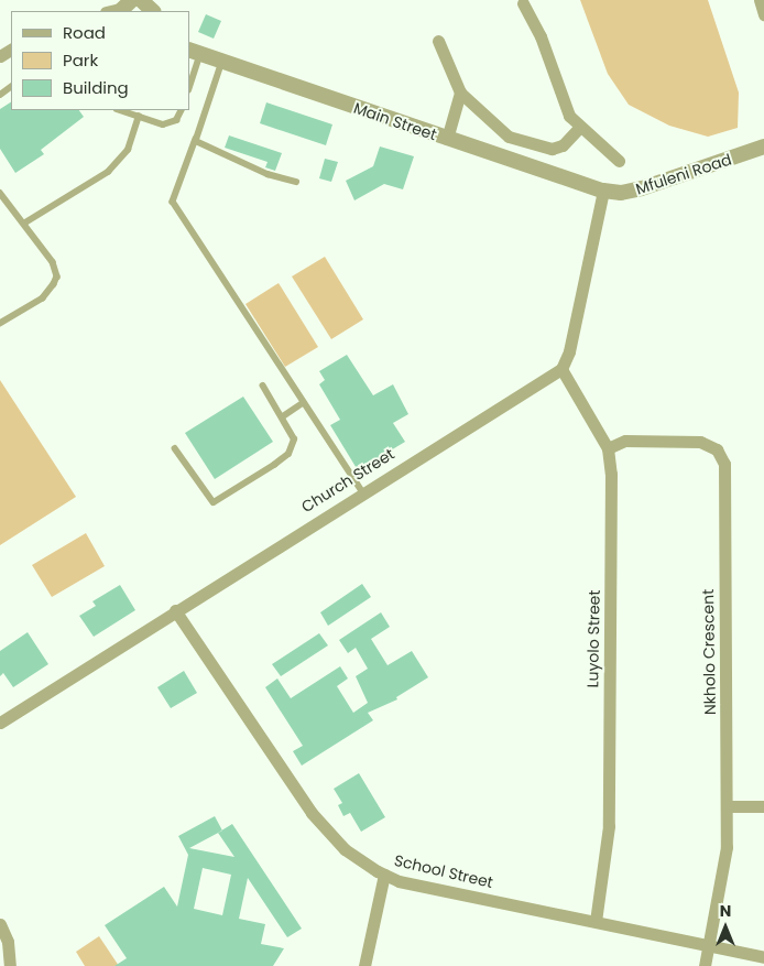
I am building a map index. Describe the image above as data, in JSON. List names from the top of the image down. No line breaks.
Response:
{"streets":{"street":["Main Street","Mfuleni Road","Church Street","Luyolo Street","Nkholo Crescent","School Street"]},"crossings":[["Main Street","Mfuleni Road"],["Church Street","Luyolo Street"],["Church Street","School Street"],["Luyolo Street","Nkholo Crescent"],["Luyolo Street","School Street"],["Nkholo Crescent","School Street"]],"legend":["Road","Park","Building"],"north":"top"}
